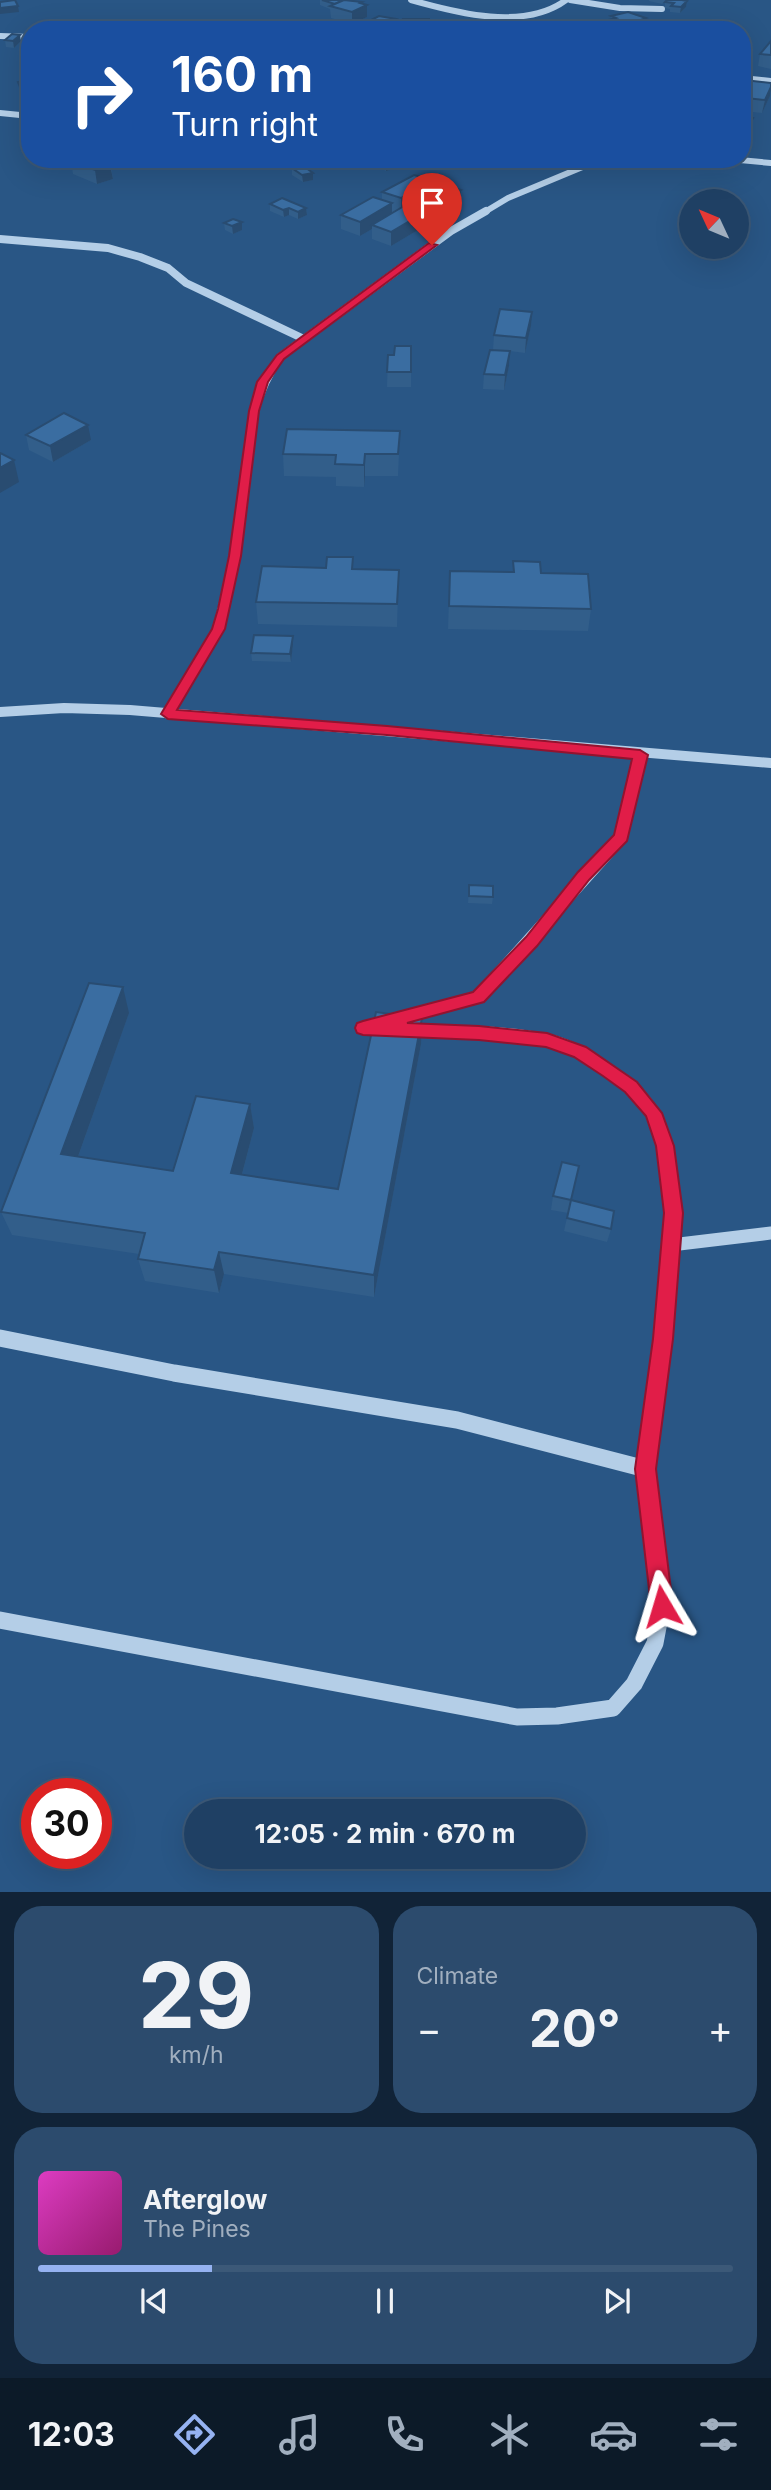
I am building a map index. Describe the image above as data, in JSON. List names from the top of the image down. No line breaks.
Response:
{"north":"top left","page":{"turn":["160 m","Turn right"],"limit":"30","trip":"12:05 · 2 min · 670 m","tile":[["29","km/h"],"Climate"],"heat":["−","20°","+"],"song":["Afterglow","The Pines"],"tabs":"12:03"}}
